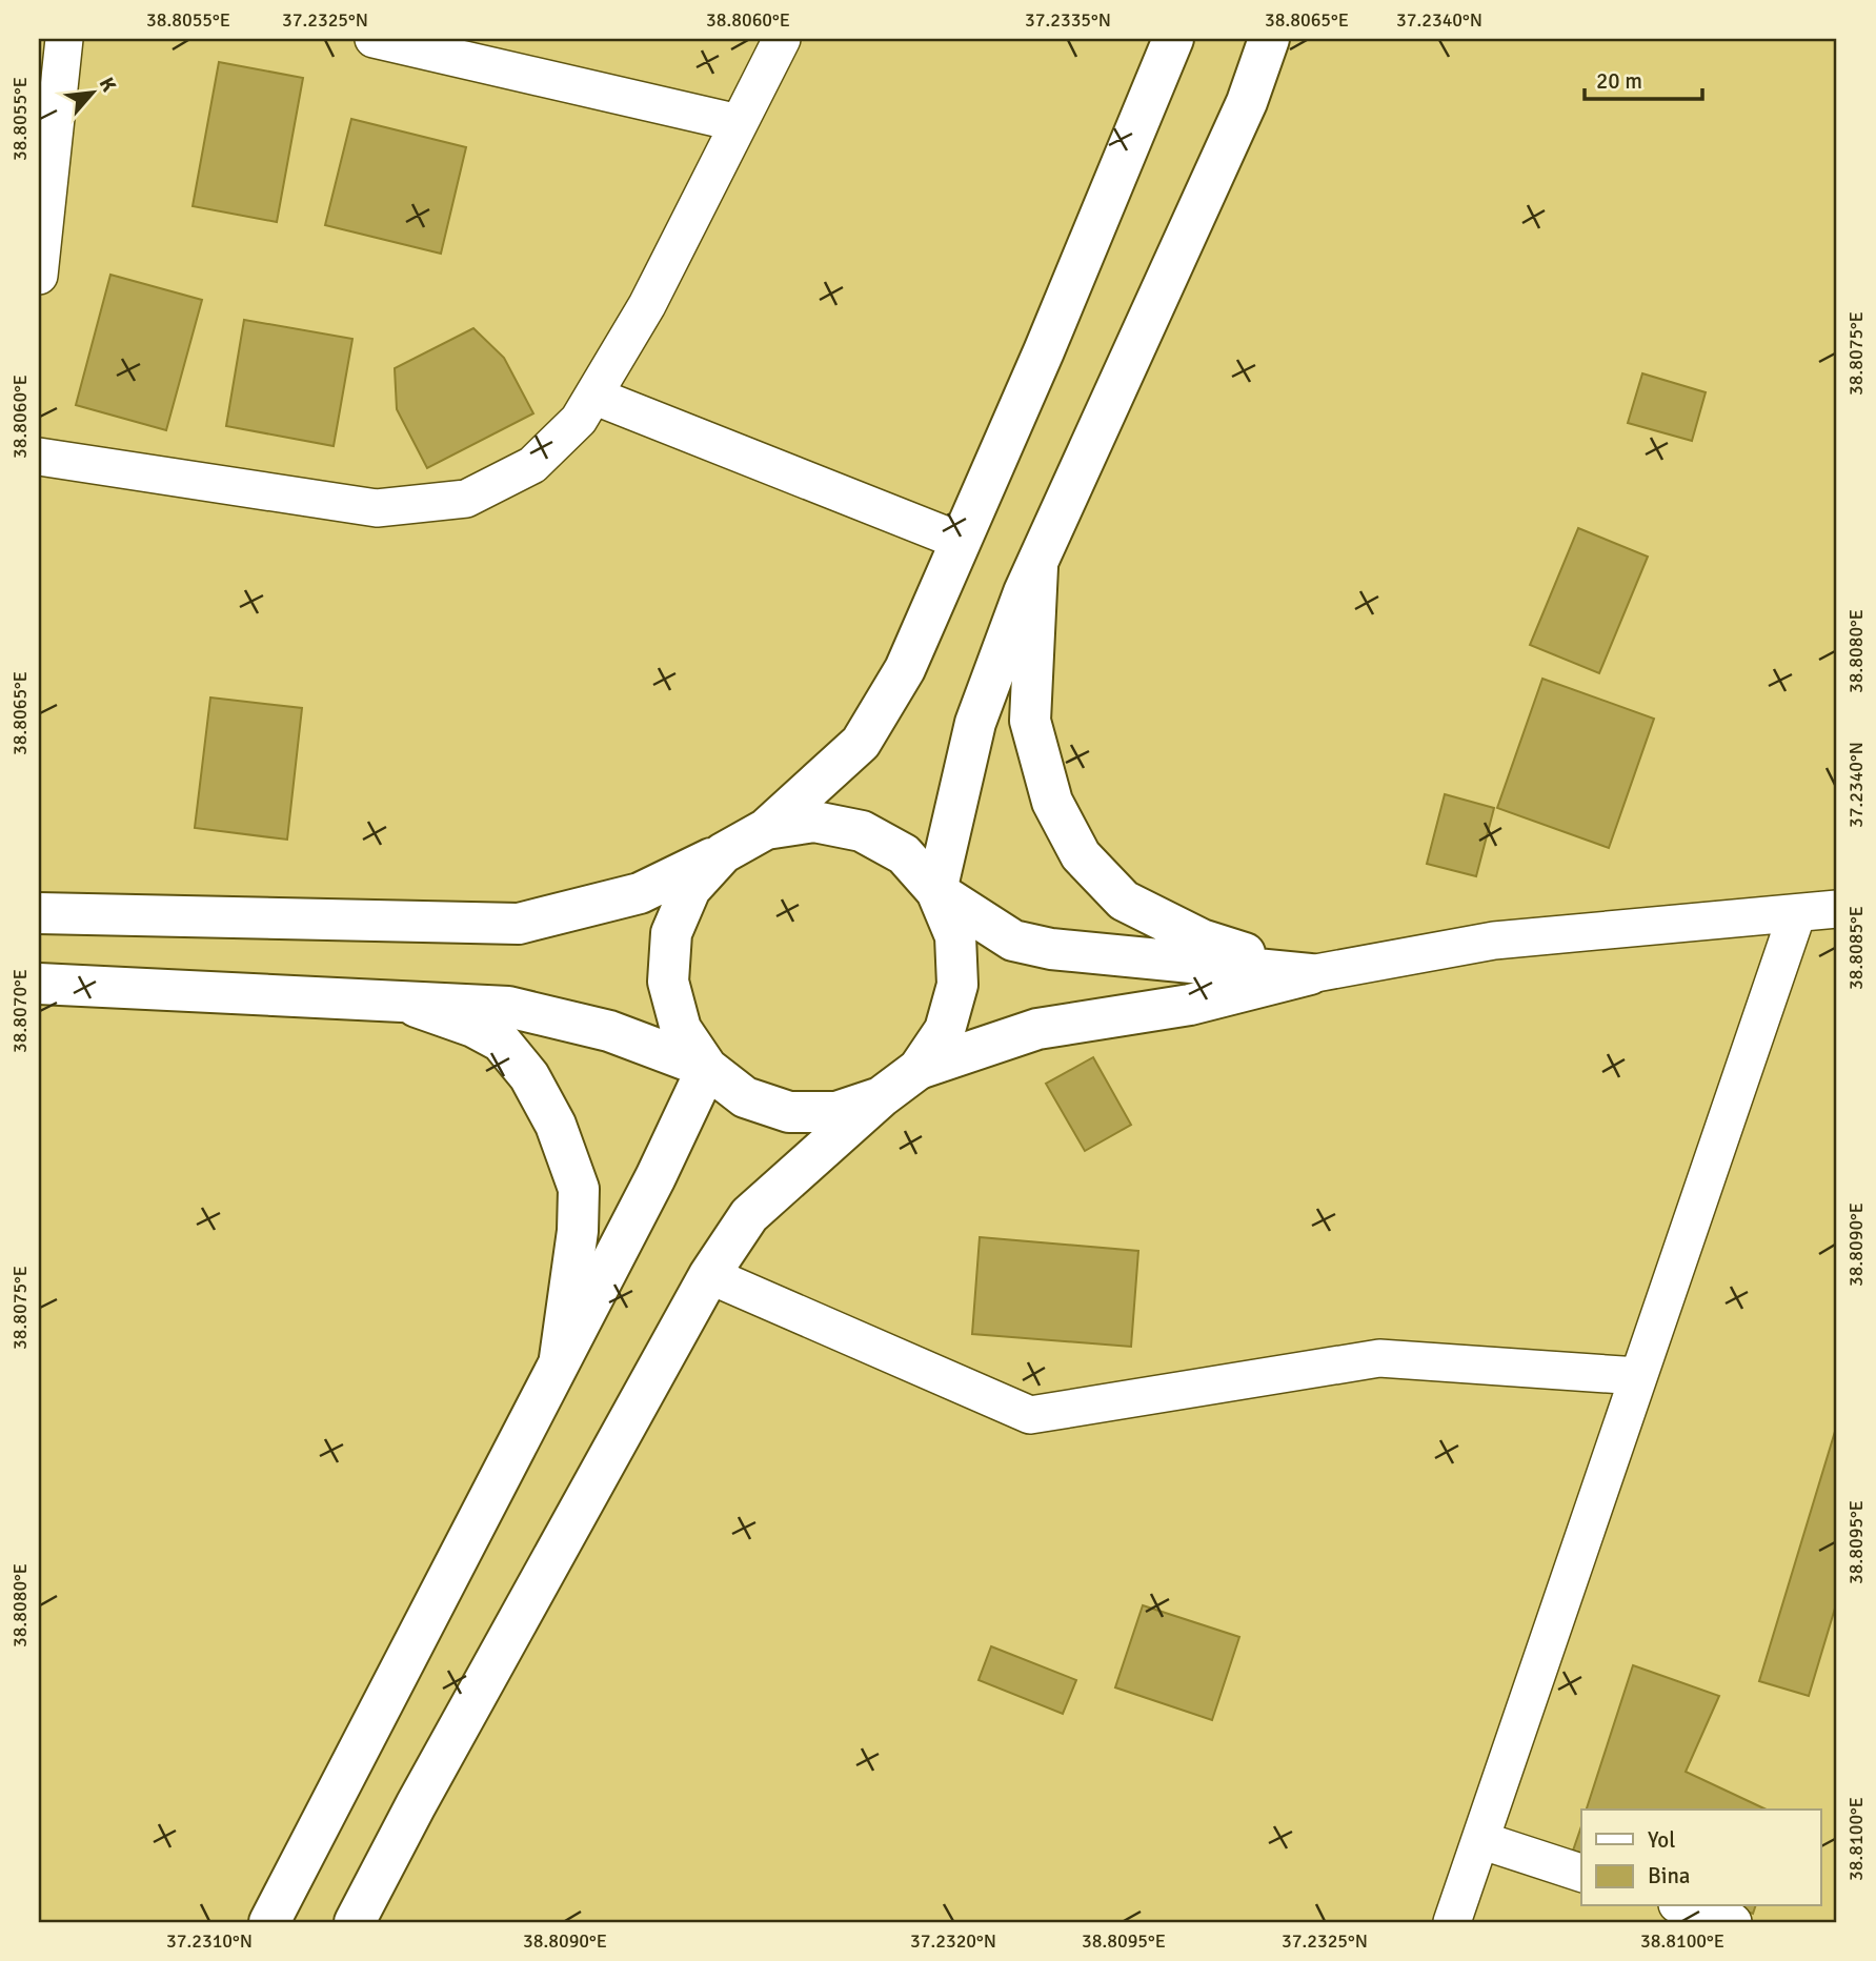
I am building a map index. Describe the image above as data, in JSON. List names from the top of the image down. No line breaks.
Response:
{"legend":["Yol","Bina"],"scale_bar":"20 m","north":"top right","coordinates":["38.8055°E","37.2325°N","38.8060°E","37.2335°N","38.8065°E","37.2340°N","38.8075°E","38.8080°E","38.8085°E","38.8070°E","38.8090°E","38.8095°E","38.8100°E","37.2310°N","37.2320°N"]}
